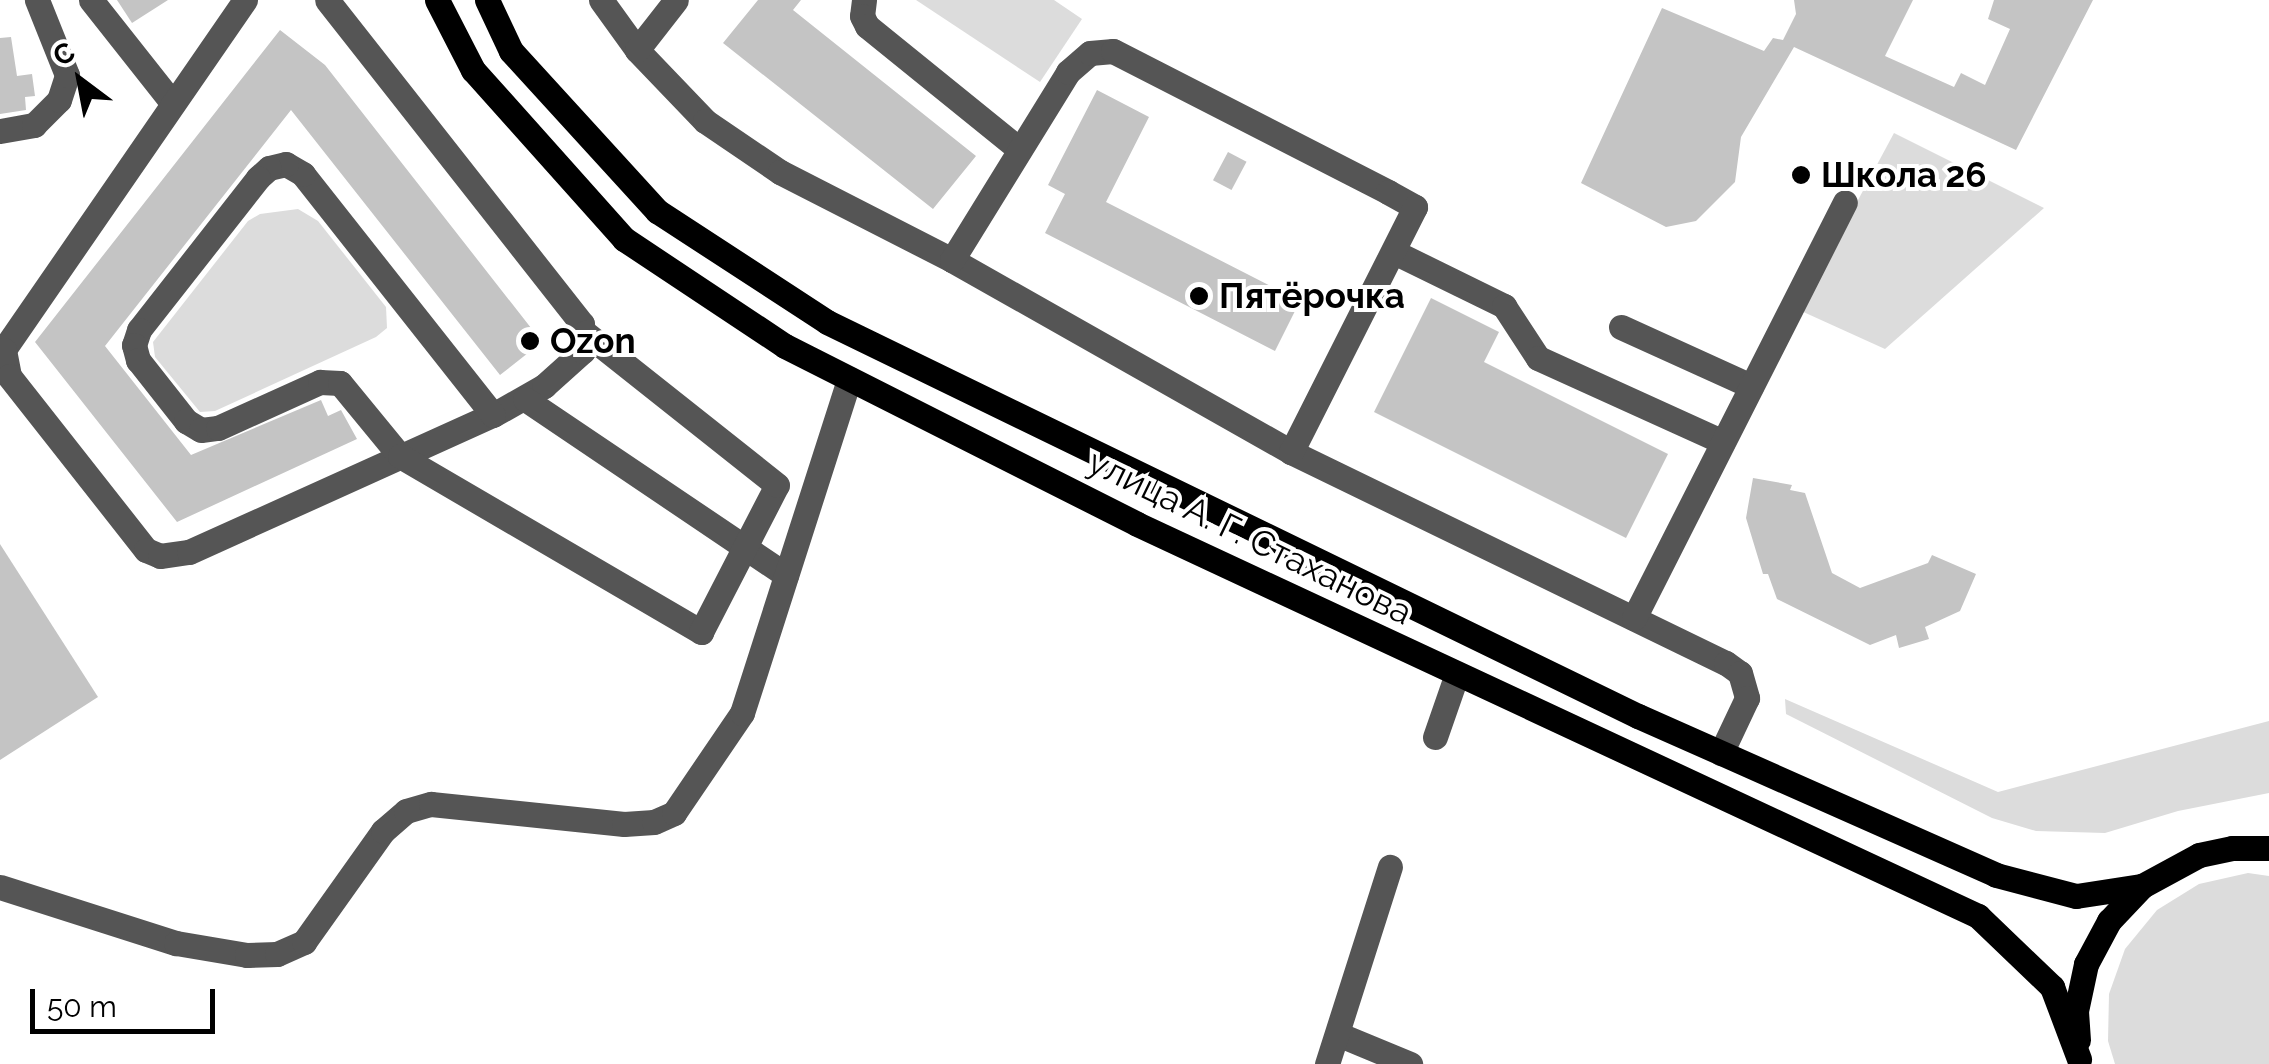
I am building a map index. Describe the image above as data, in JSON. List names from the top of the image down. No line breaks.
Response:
{"streets":{"main road":["улица А. Г. Стаханова"]},"places":["Школа 26","Пятёрочка","Ozon"],"scale_bar":"50 m","north":"top left"}
